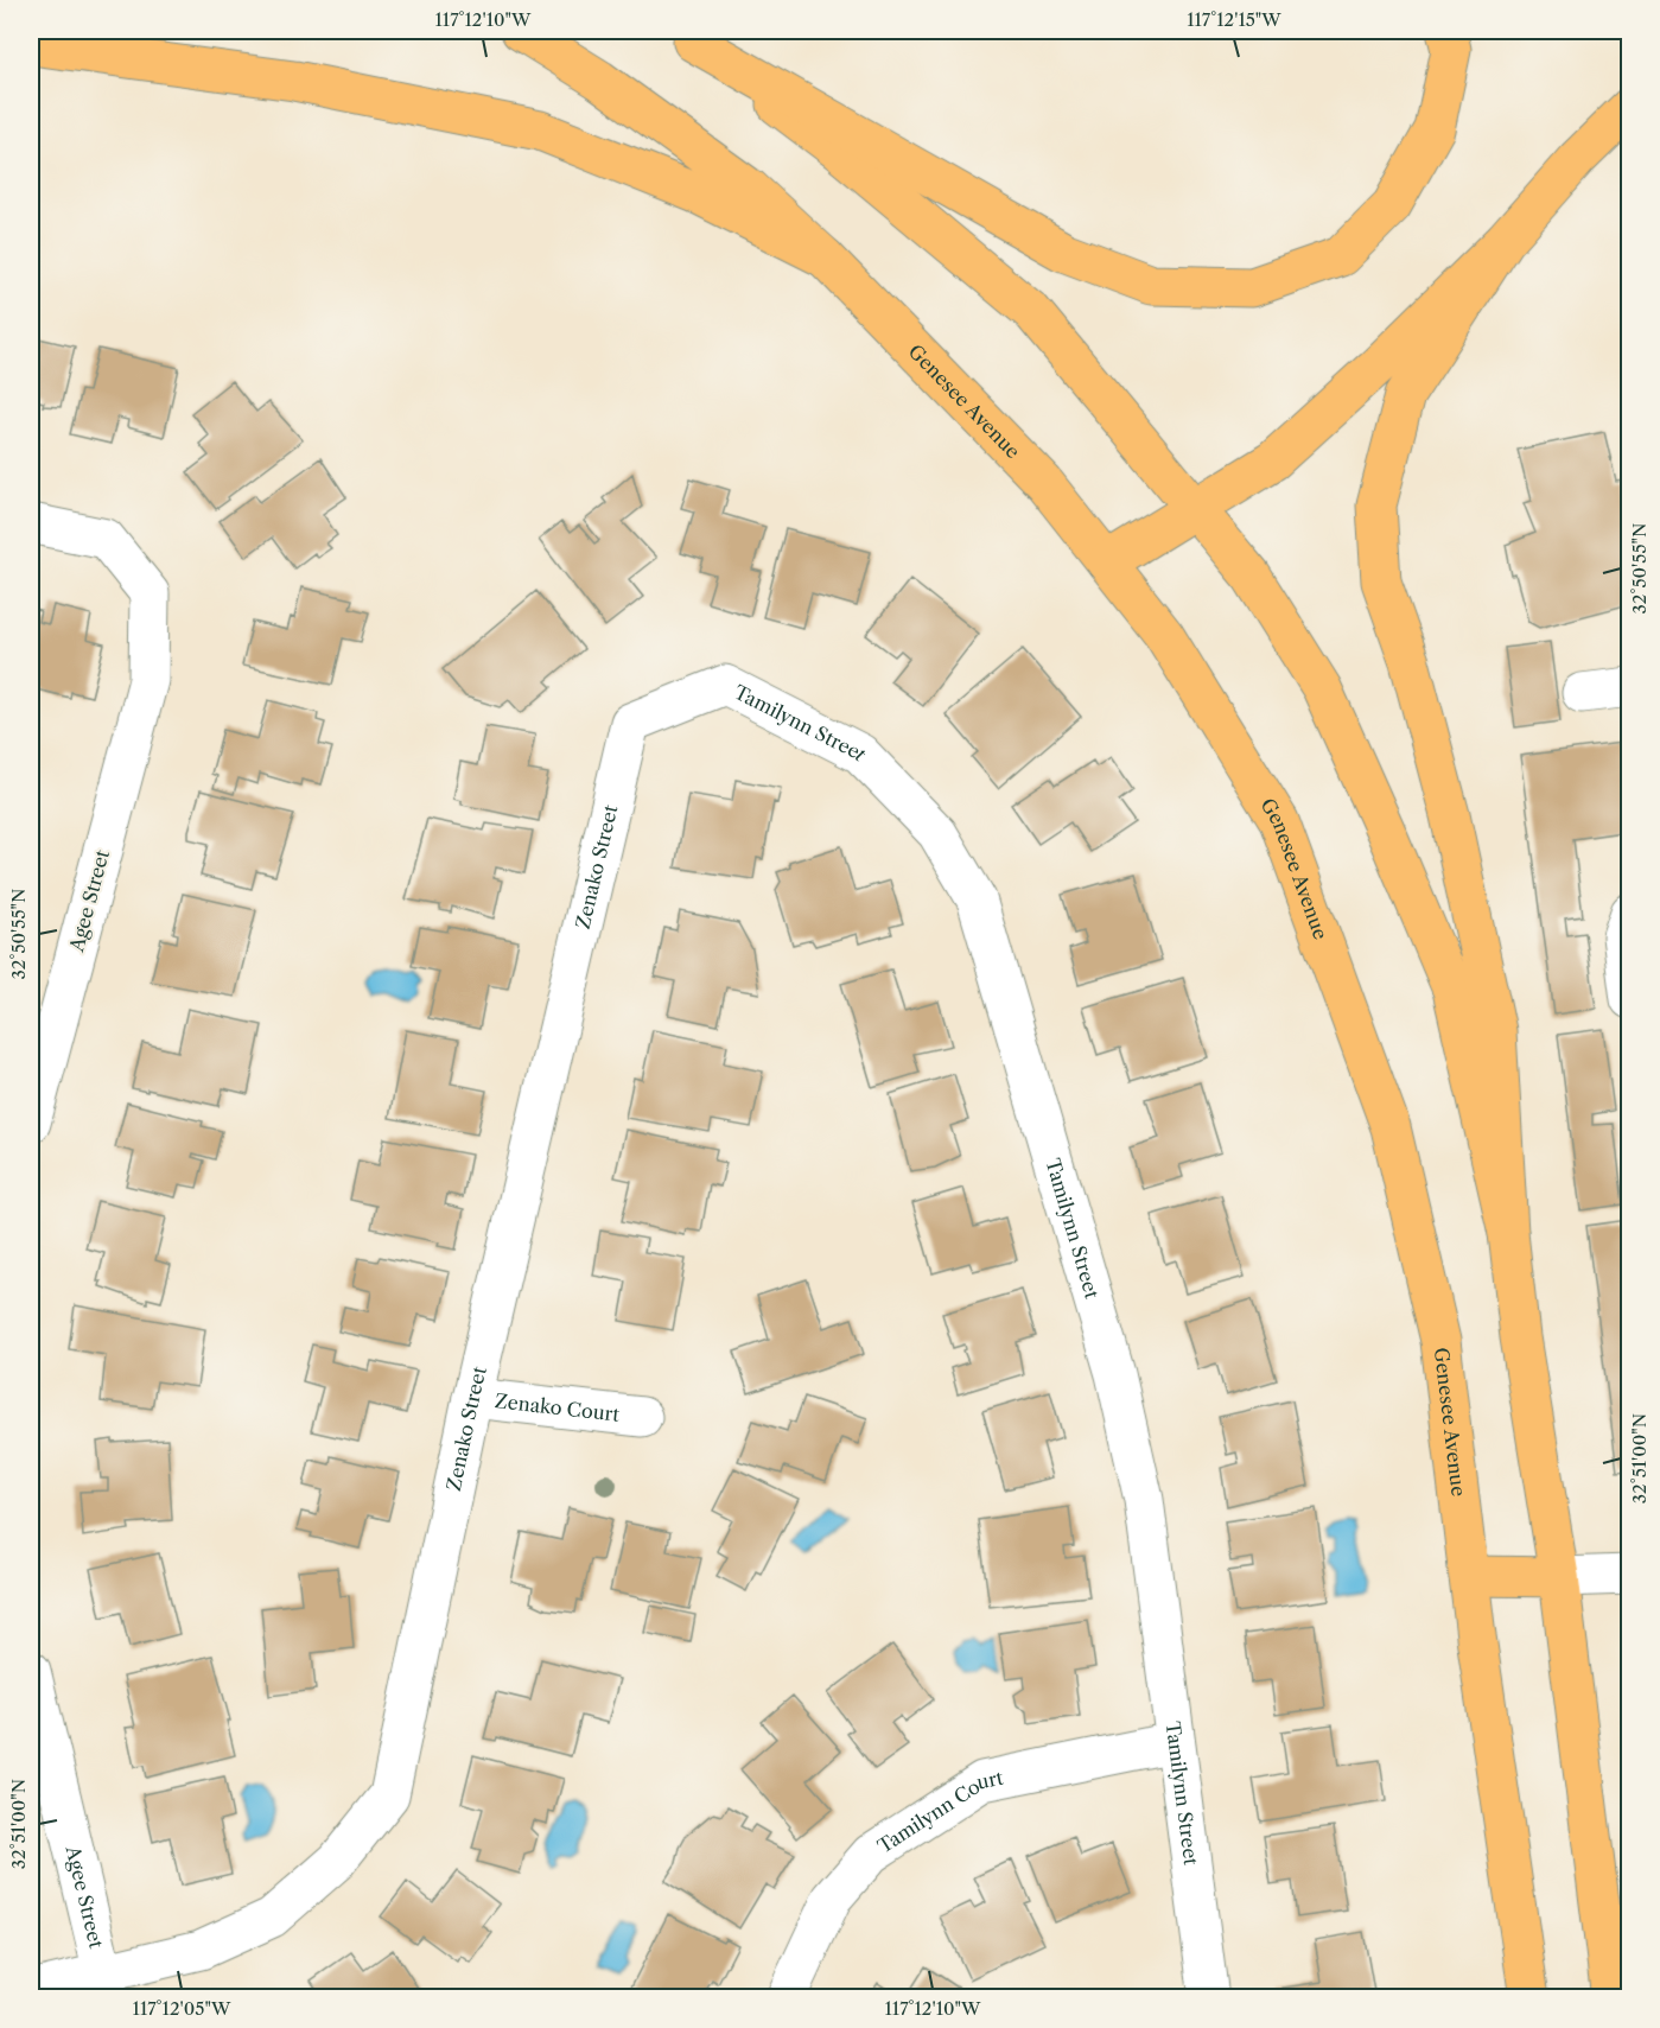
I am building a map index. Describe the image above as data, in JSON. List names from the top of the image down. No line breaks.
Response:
{"streets":{"main road":["Genesee Avenue"],"street":["Tamilynn Street","Zenako Street","Agee Street","Zenako Court","Tamilynn Court"]},"crossings":[["Tamilynn Street","Zenako Street"],["Tamilynn Street","Tamilynn Court"],["Zenako Street","Agee Street"],["Zenako Street","Zenako Court"]],"coordinates":["117°12'10\"W","117°12'15\"W","32°50'55\"N","32°51'00\"N","117°12'05\"W"]}
